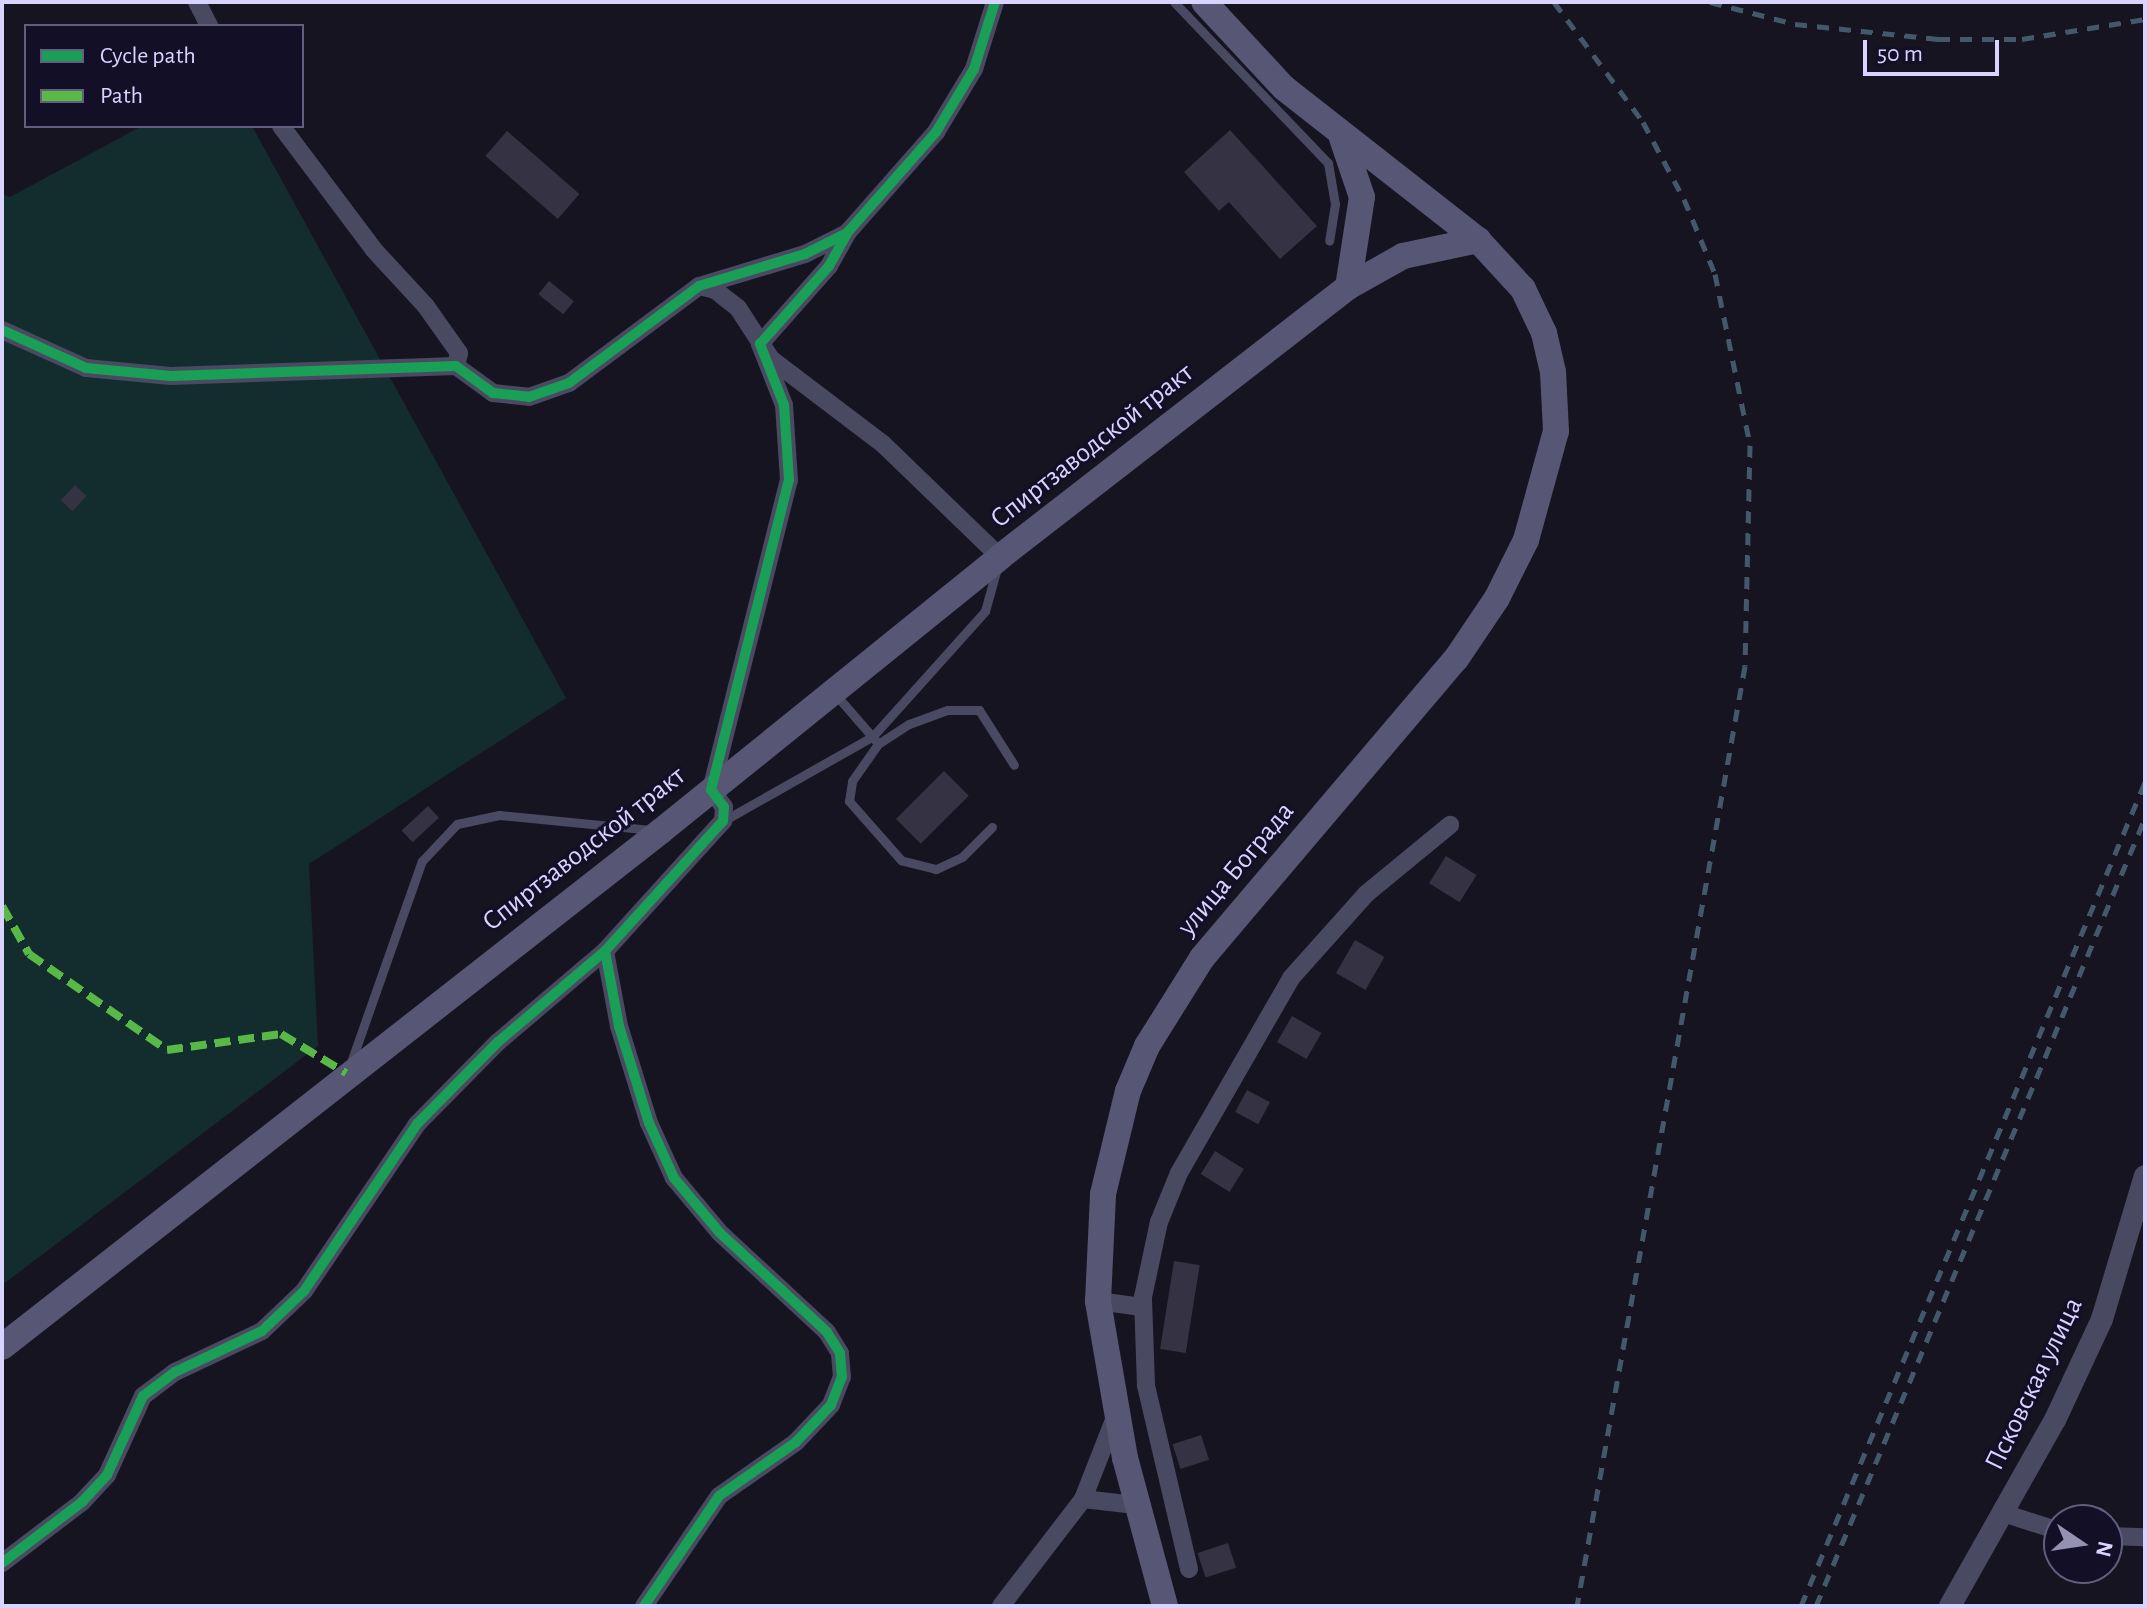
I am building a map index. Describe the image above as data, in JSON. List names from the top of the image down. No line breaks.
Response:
{"streets":{"main road":["Спиртзаводской тракт","улица Бограда"],"street":["Псковская улица"]},"crossings":[["Спиртзаводской тракт","улица Бограда"]],"legend":["Cycle path","Path"],"scale_bar":"50 m","north":"right"}
